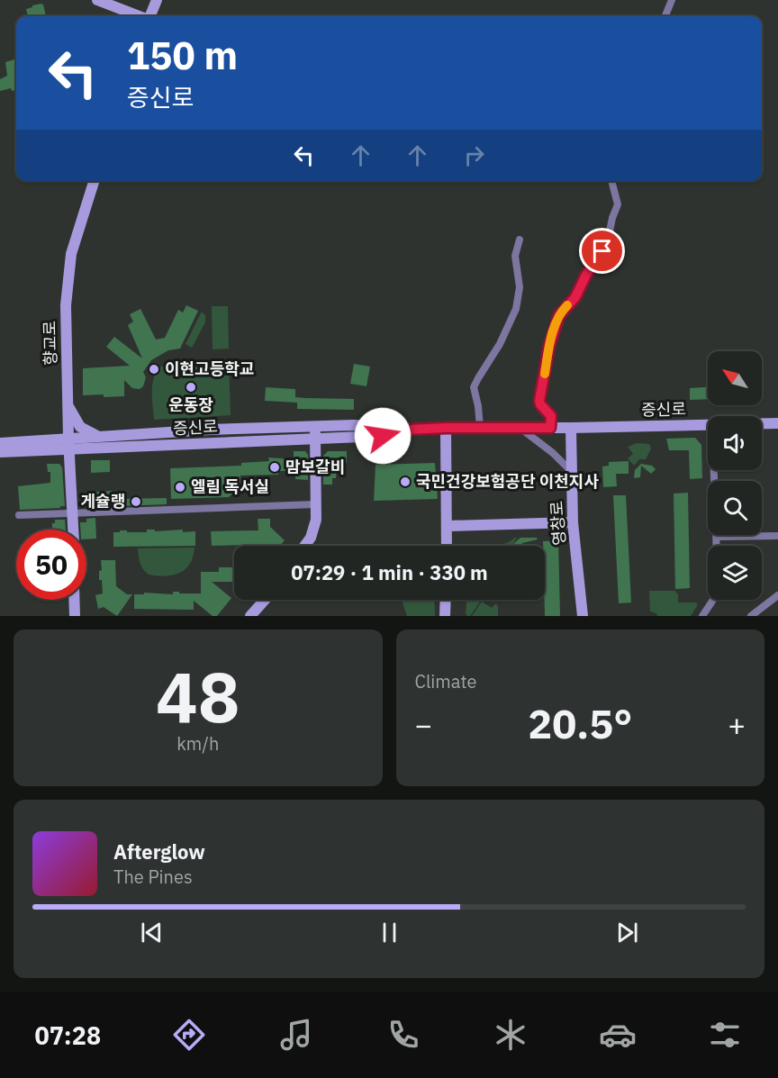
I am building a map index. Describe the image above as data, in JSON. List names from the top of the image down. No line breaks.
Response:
{"streets":{"main road":["향교로","증신로","영창로"]},"crossings":[["향교로","증신로"],["증신로","영창로"]],"places":["이현고등학교","운동장","맘보갈비","국민건강보험공단 이천지사","엘림 독서실","게슐랭"],"north":"top left","page":{"turn":["150 m","증신로"],"limit":"50","trip":"07:29 · 1 min · 330 m","tile":[["48","km/h"],"Climate"],"heat":["−","20.5°","+"],"song":["Afterglow","The Pines"],"tabs":"07:28"}}
